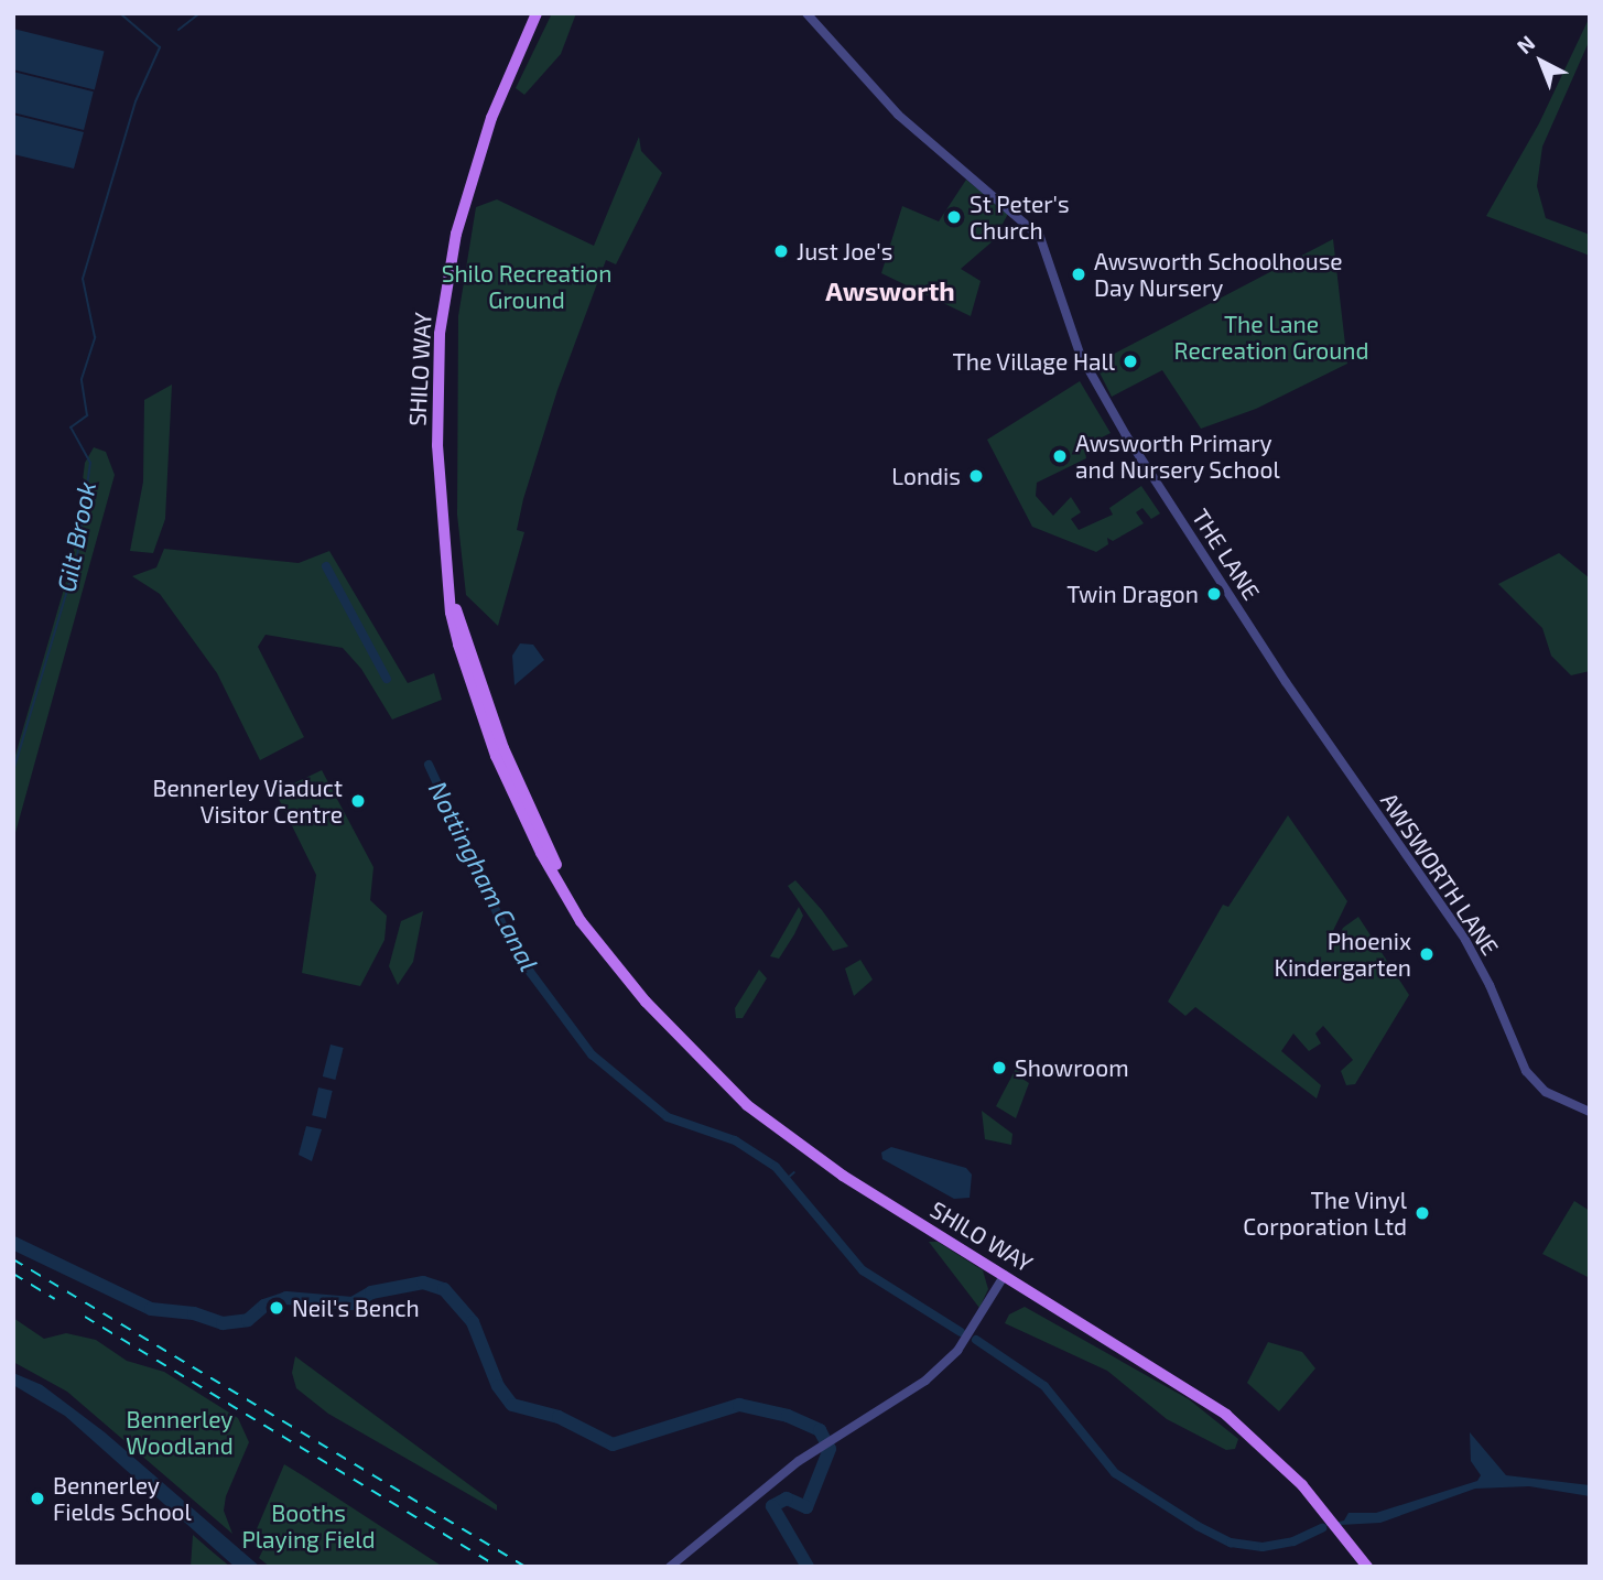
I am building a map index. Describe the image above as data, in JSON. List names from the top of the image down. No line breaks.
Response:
{"streets":{"main road":["SHILO WAY"],"street":["THE LANE","AWSWORTH LANE"]},"crossings":[["THE LANE","AWSWORTH LANE"]],"districts":["Awsworth"],"water":["Gilt Brook","Nottingham Canal"],"parks":["Shilo Recreation Ground","The Lane Recreation Ground","Bennerley Woodland","Booths Playing Field"],"places":["St Peter's Church","Just Joe's","Awsworth Schoolhouse Day Nursery","The Village Hall","Awsworth Primary and Nursery School","Londis","Twin Dragon","Bennerley Viaduct Visitor Centre","Phoenix Kindergarten","Showroom","The Vinyl Corporation Ltd","Neil's Bench","Bennerley Fields School"],"north":"top left"}
